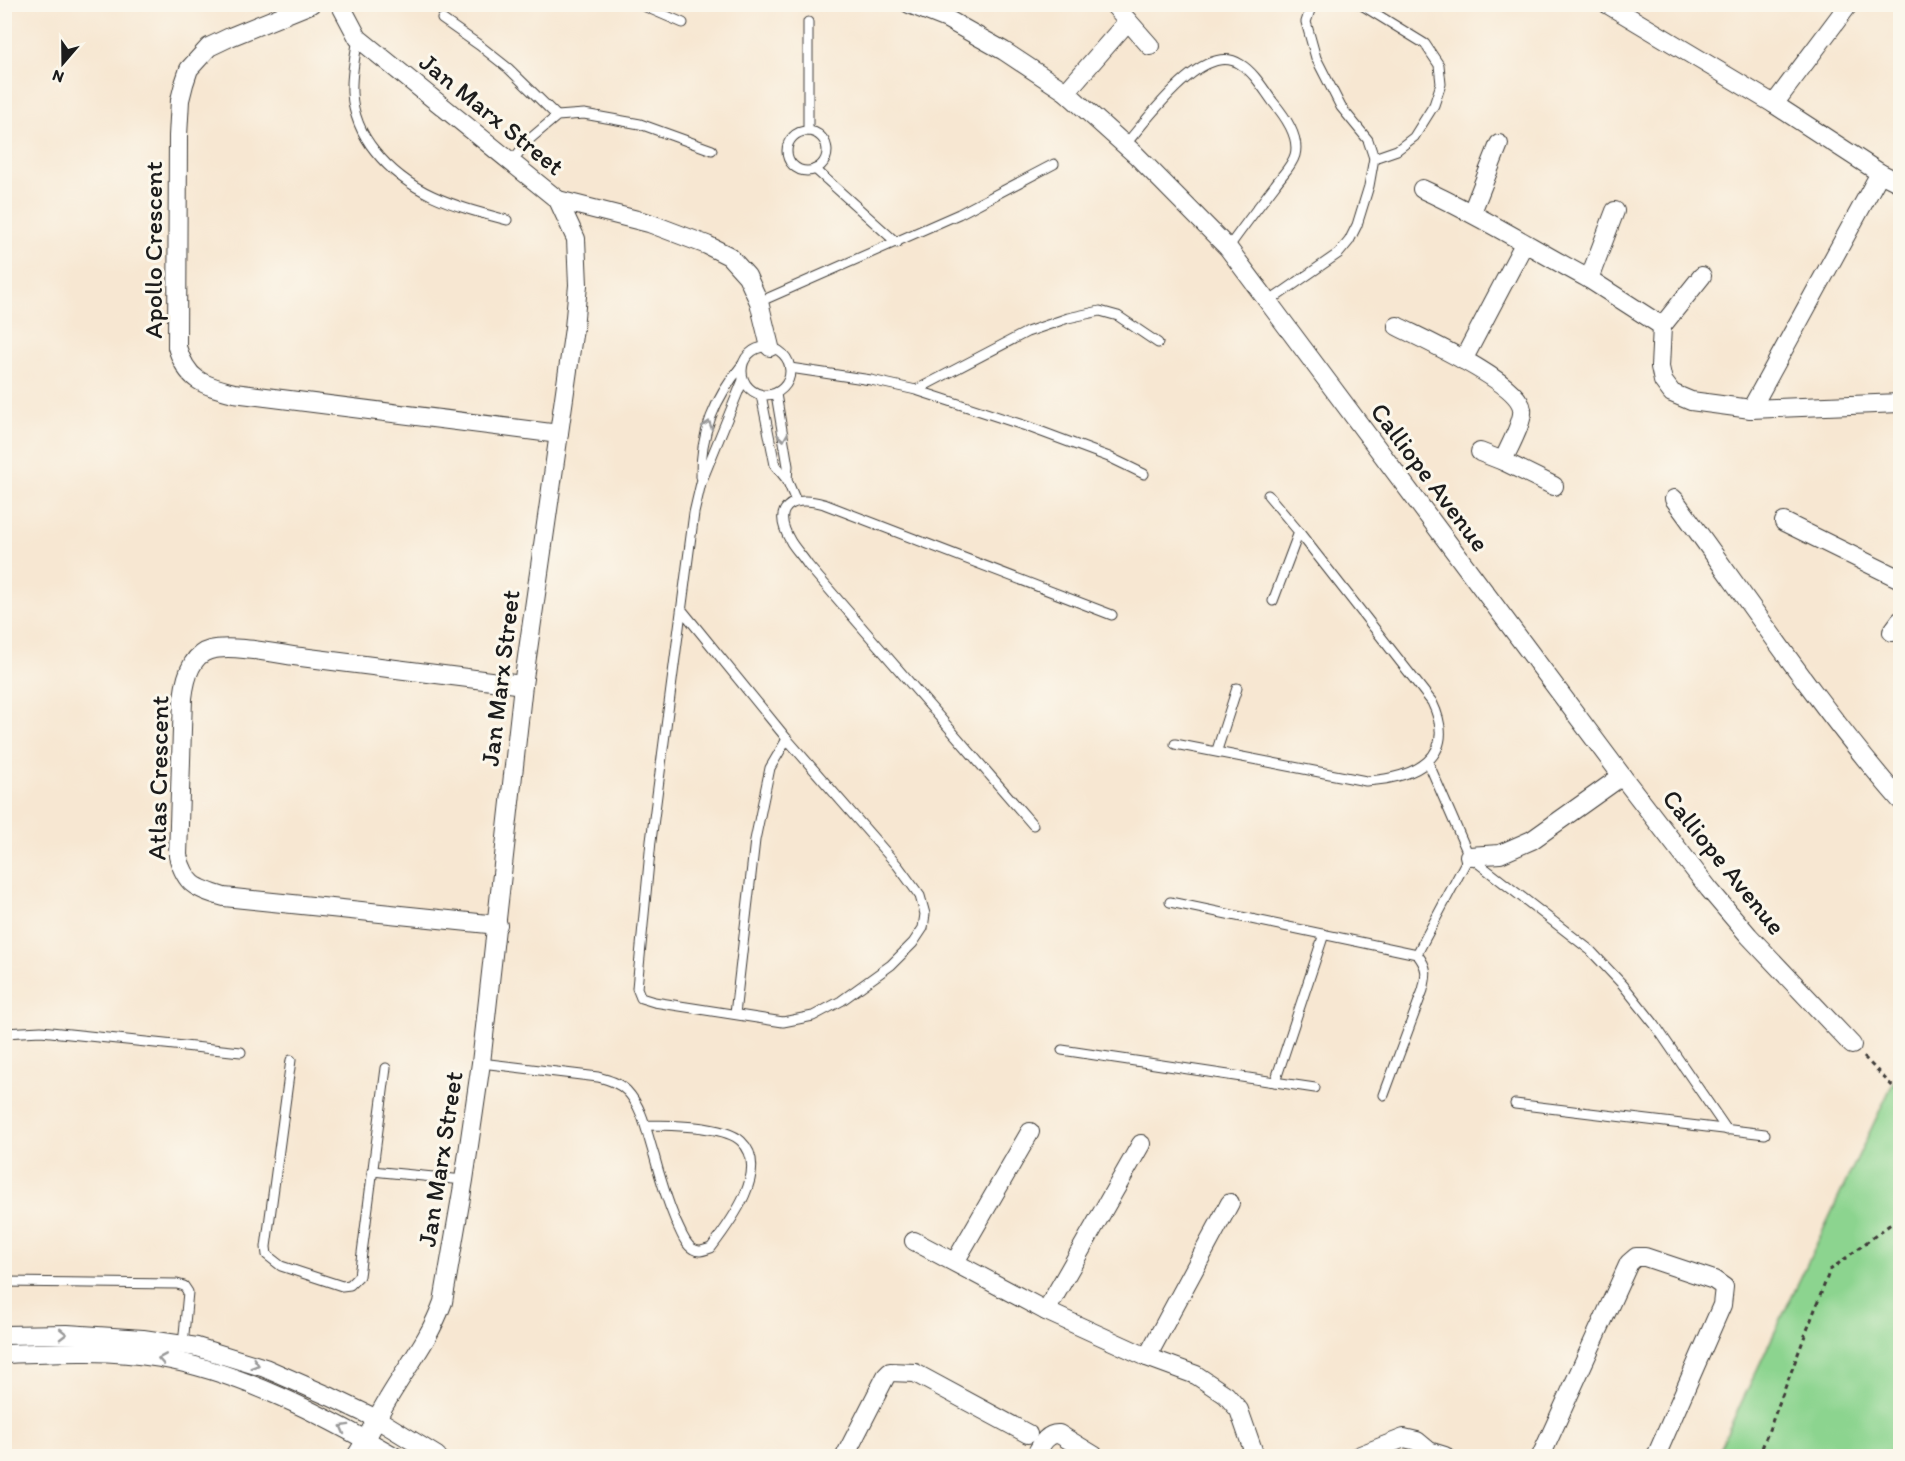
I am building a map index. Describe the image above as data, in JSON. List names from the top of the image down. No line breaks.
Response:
{"streets":{"street":["Jan Marx Street","Apollo Crescent","Calliope Avenue","Atlas Crescent"]},"crossings":[["Jan Marx Street","Apollo Crescent"],["Jan Marx Street","Atlas Crescent"]],"north":"bottom"}
